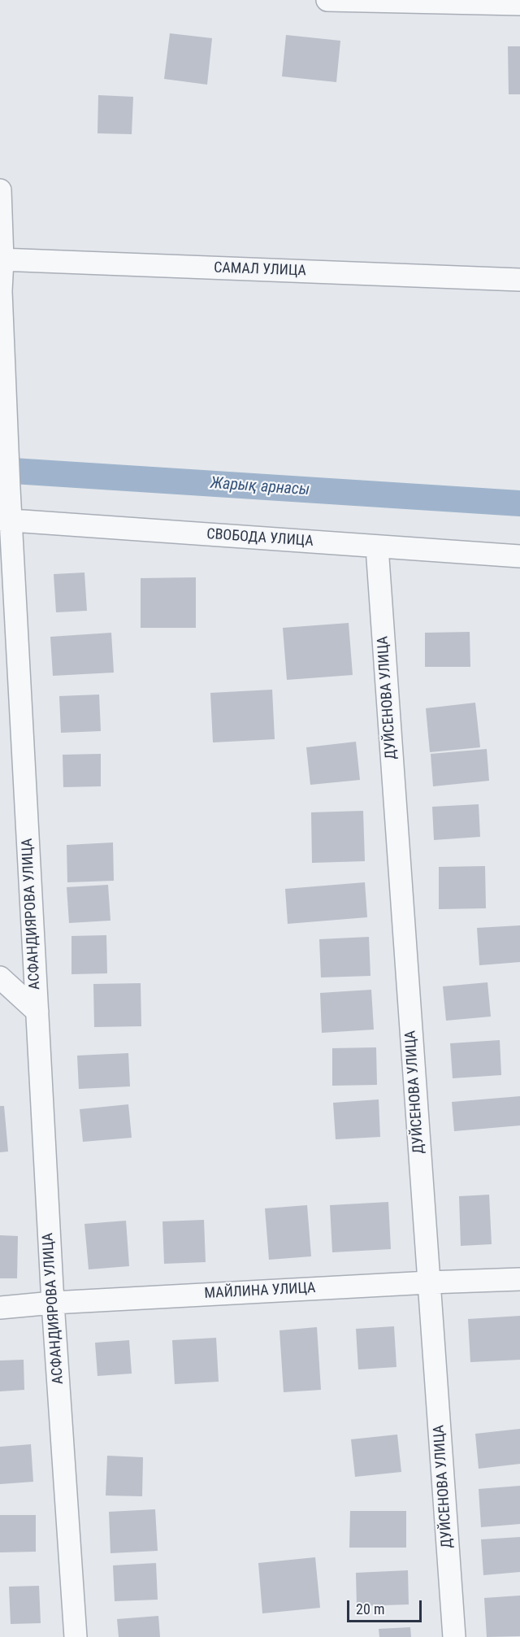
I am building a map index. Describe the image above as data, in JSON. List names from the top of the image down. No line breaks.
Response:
{"streets":{"street":["САМАЛ УЛИЦА","СВОБОДА УЛИЦА","ДУЙСЕНОВА УЛИЦА","АСФАНДИЯРОВА УЛИЦА","МАЙЛИНА УЛИЦА"]},"crossings":[["САМАЛ УЛИЦА","АСФАНДИЯРОВА УЛИЦА"],["СВОБОДА УЛИЦА","ДУЙСЕНОВА УЛИЦА"],["СВОБОДА УЛИЦА","АСФАНДИЯРОВА УЛИЦА"],["ДУЙСЕНОВА УЛИЦА","МАЙЛИНА УЛИЦА"],["АСФАНДИЯРОВА УЛИЦА","МАЙЛИНА УЛИЦА"]],"water":["Жарық арнасы"],"scale_bar":"20 m"}
